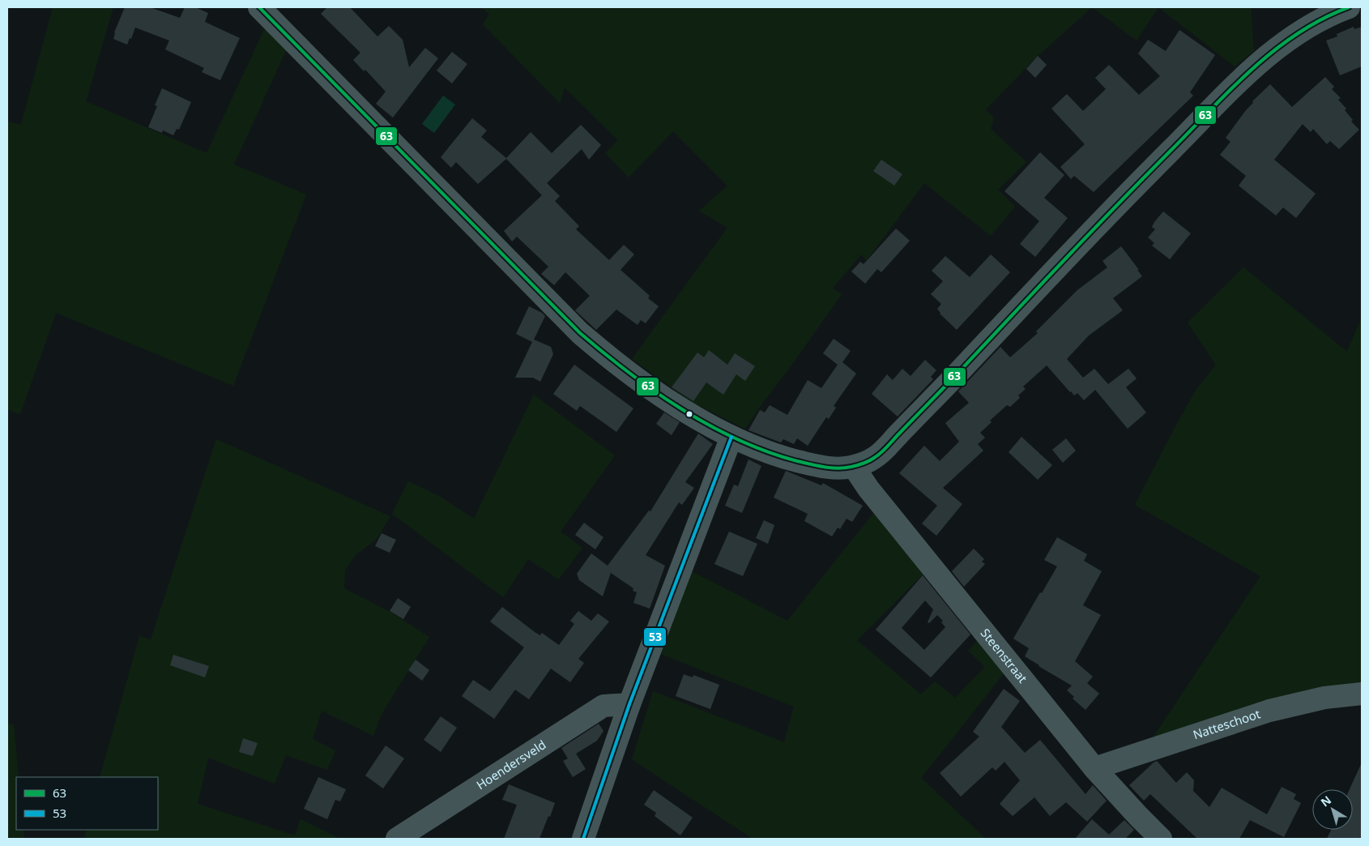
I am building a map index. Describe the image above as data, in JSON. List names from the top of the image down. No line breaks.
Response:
{"streets":{"street":["Steenstraat","Natteschoot","Hoendersveld"]},"crossings":[["Steenstraat","Natteschoot"]],"lines":["transit line 63","transit line 53"],"legend":["63","53"],"north":"top left"}
